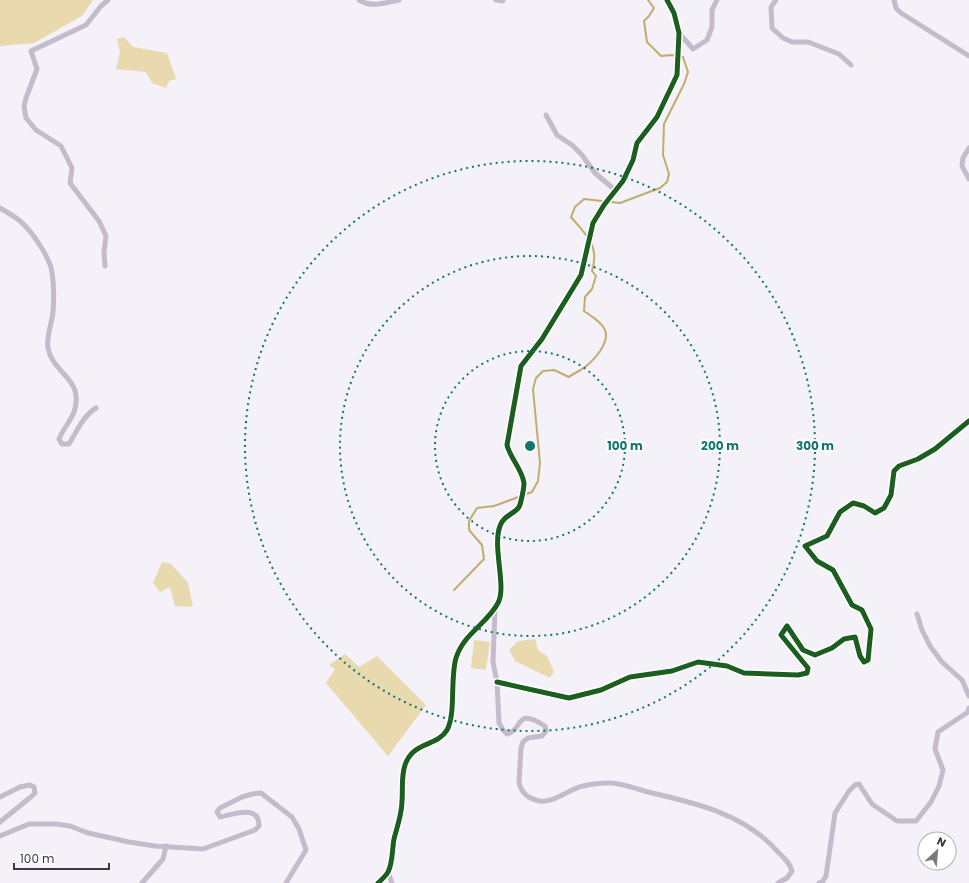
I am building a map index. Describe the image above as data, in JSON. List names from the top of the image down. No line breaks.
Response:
{"scale_bar":"100 m","north":"top right","rings":["100 m","200 m","300 m"]}
